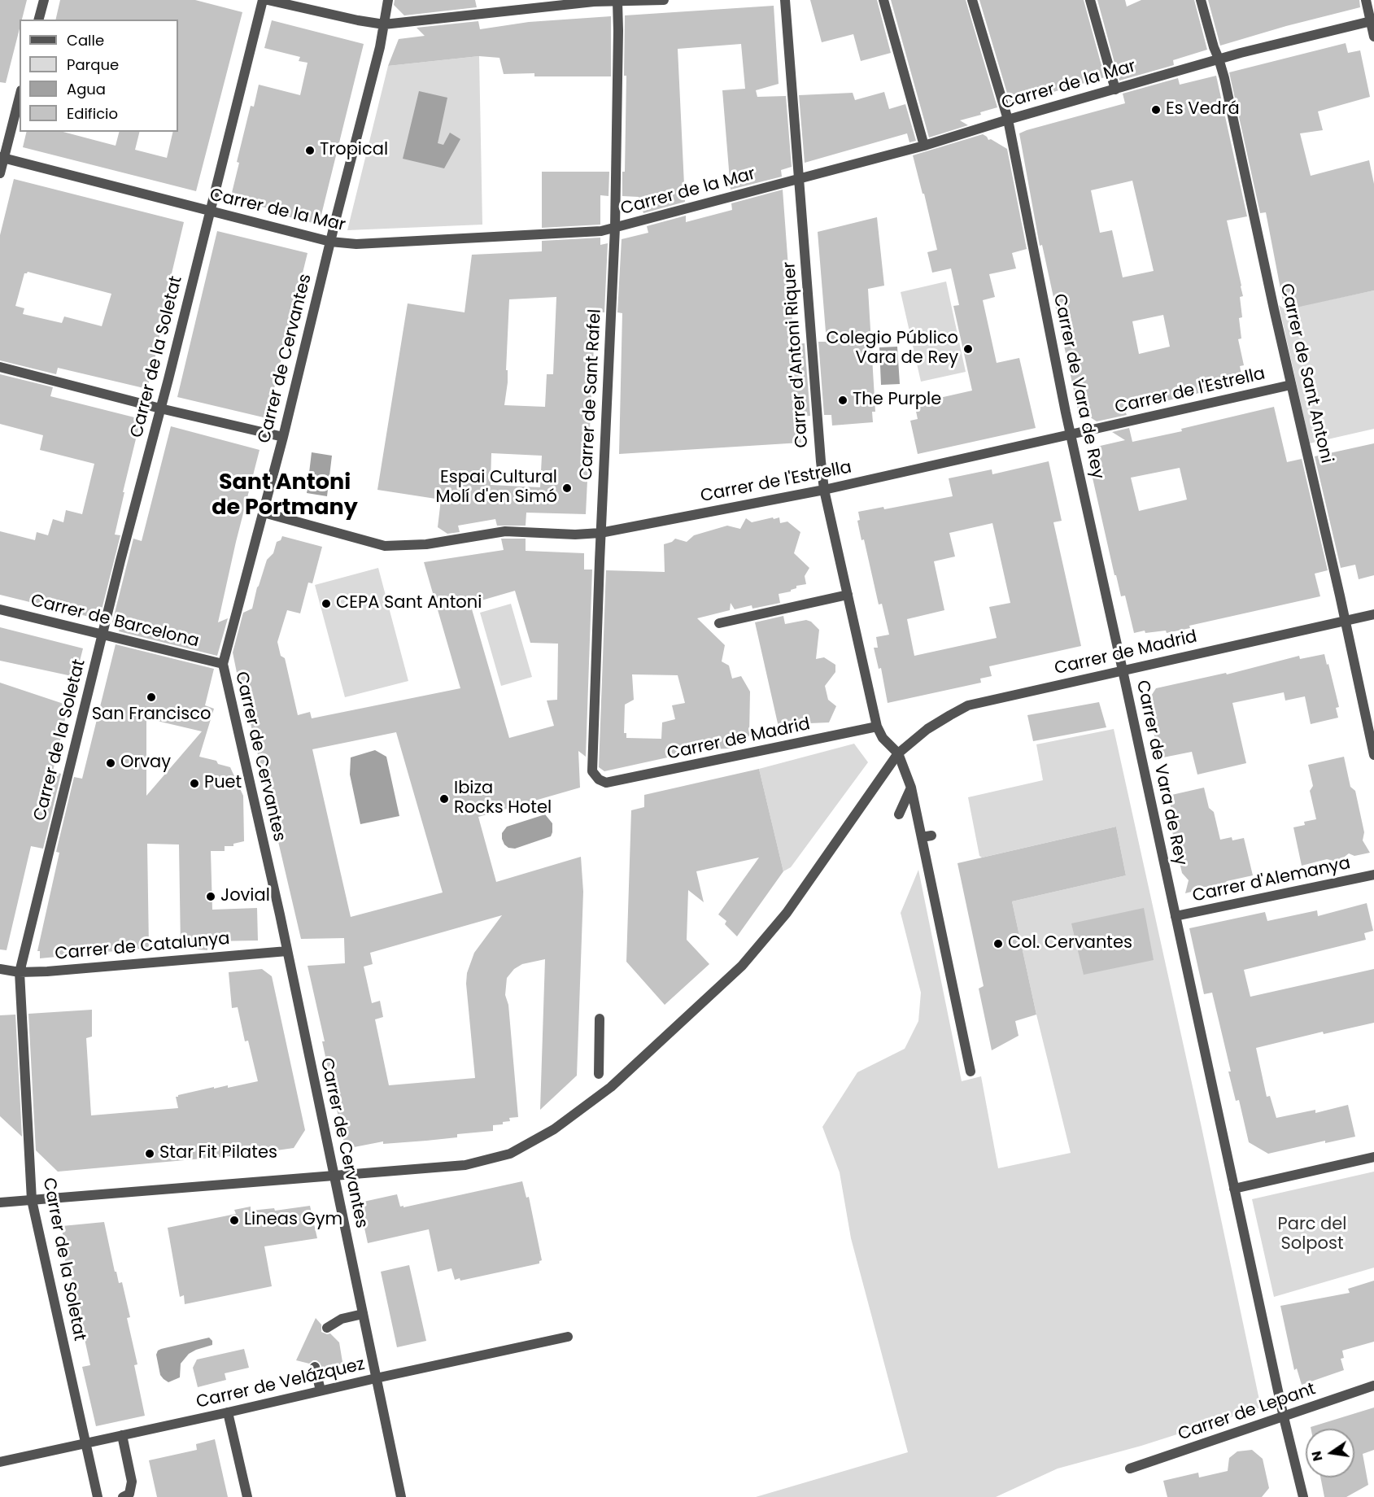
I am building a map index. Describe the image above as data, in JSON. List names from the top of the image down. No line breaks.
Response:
{"streets":{"street":["Carrer de la Mar","Carrer d'Antoni Riquer","Carrer de la Soletat","Carrer de Cervantes","Carrer de Sant Antoni","Carrer de Vara de Rey","Carrer de l'Estrella","Carrer de Sant Rafel","Carrer de Barcelona","Carrer de Madrid","Carrer d'Alemanya","Carrer de Catalunya","Carrer de Velázquez","Carrer de Lepant"]},"crossings":[["Carrer de la Mar","Carrer d'Antoni Riquer"],["Carrer de la Mar","Carrer de la Soletat"],["Carrer de la Mar","Carrer de Cervantes"],["Carrer de la Mar","Carrer de Sant Antoni"],["Carrer de la Mar","Carrer de Vara de Rey"],["Carrer de la Mar","Carrer de Sant Rafel"],["Carrer d'Antoni Riquer","Carrer de l'Estrella"],["Carrer d'Antoni Riquer","Carrer de Madrid"],["Carrer de la Soletat","Carrer de Barcelona"],["Carrer de la Soletat","Carrer de Madrid"],["Carrer de la Soletat","Carrer de Catalunya"],["Carrer de la Soletat","Carrer de Velázquez"],["Carrer de Cervantes","Carrer de l'Estrella"],["Carrer de Cervantes","Carrer de Barcelona"],["Carrer de Cervantes","Carrer de Madrid"],["Carrer de Cervantes","Carrer de Catalunya"],["Carrer de Cervantes","Carrer de Velázquez"],["Carrer de Sant Antoni","Carrer de l'Estrella"],["Carrer de Sant Antoni","Carrer de Madrid"],["Carrer de Vara de Rey","Carrer de l'Estrella"],["Carrer de Vara de Rey","Carrer de Madrid"],["Carrer de Vara de Rey","Carrer d'Alemanya"],["Carrer de Vara de Rey","Carrer de Lepant"],["Carrer de l'Estrella","Carrer de Sant Rafel"],["Carrer de Sant Rafel","Carrer de Madrid"]],"districts":["Sant Antoni de Portmany"],"parks":["Parc del Solpost"],"places":["Es Vedrá","Tropical","Colegio Público Vara de Rey","The Purple","Espai Cultural Molí d'en Simó","CEPA Sant Antoni","San Francisco","Orvay","Puet","Ibiza Rocks Hotel","Jovial","Col. Cervantes","Star Fit Pilates","Lineas Gym"],"legend":["Calle","Parque","Agua","Edificio"],"north":"left"}
